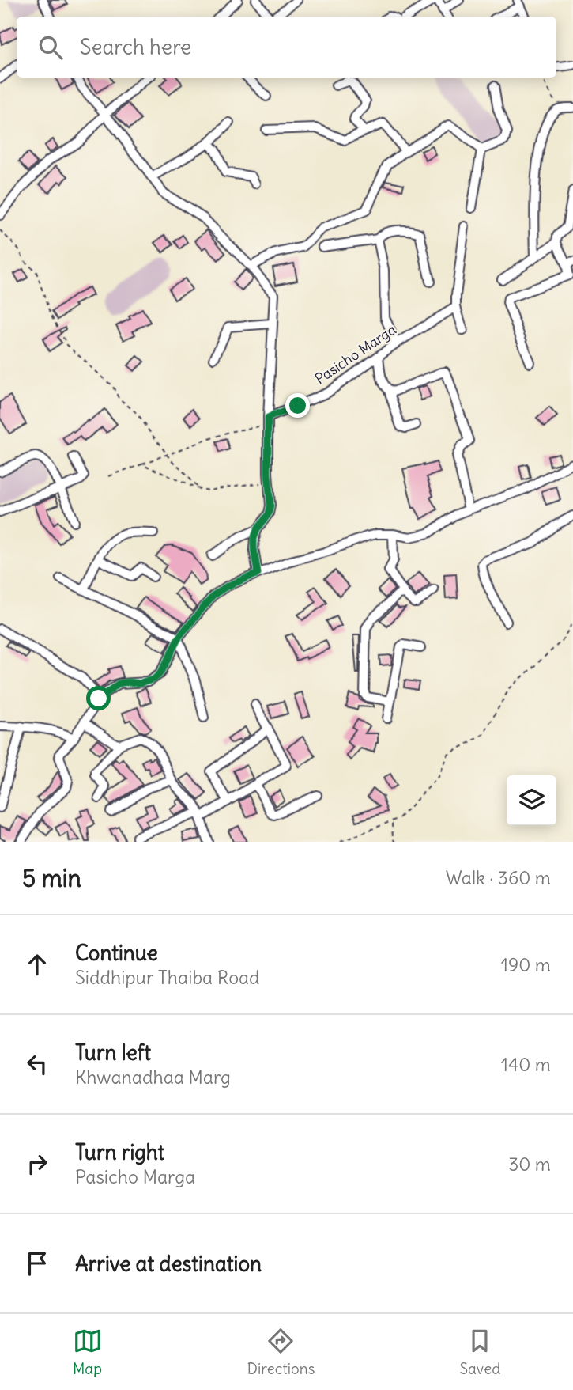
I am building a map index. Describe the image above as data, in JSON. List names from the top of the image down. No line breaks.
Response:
{"streets":{"street":["Pasicho Marga"]},"page":{"search":"Search here","heading":["5 min","Walk · 360 m"],"list":[["Continue","Siddhipur Thaiba Road","190 m"],["Turn left","Khwanadhaa Marg","140 m"],["Turn right","Pasicho Marga","30 m"],"Arrive at destination"],"nav":["Map","Directions","Saved"]}}
